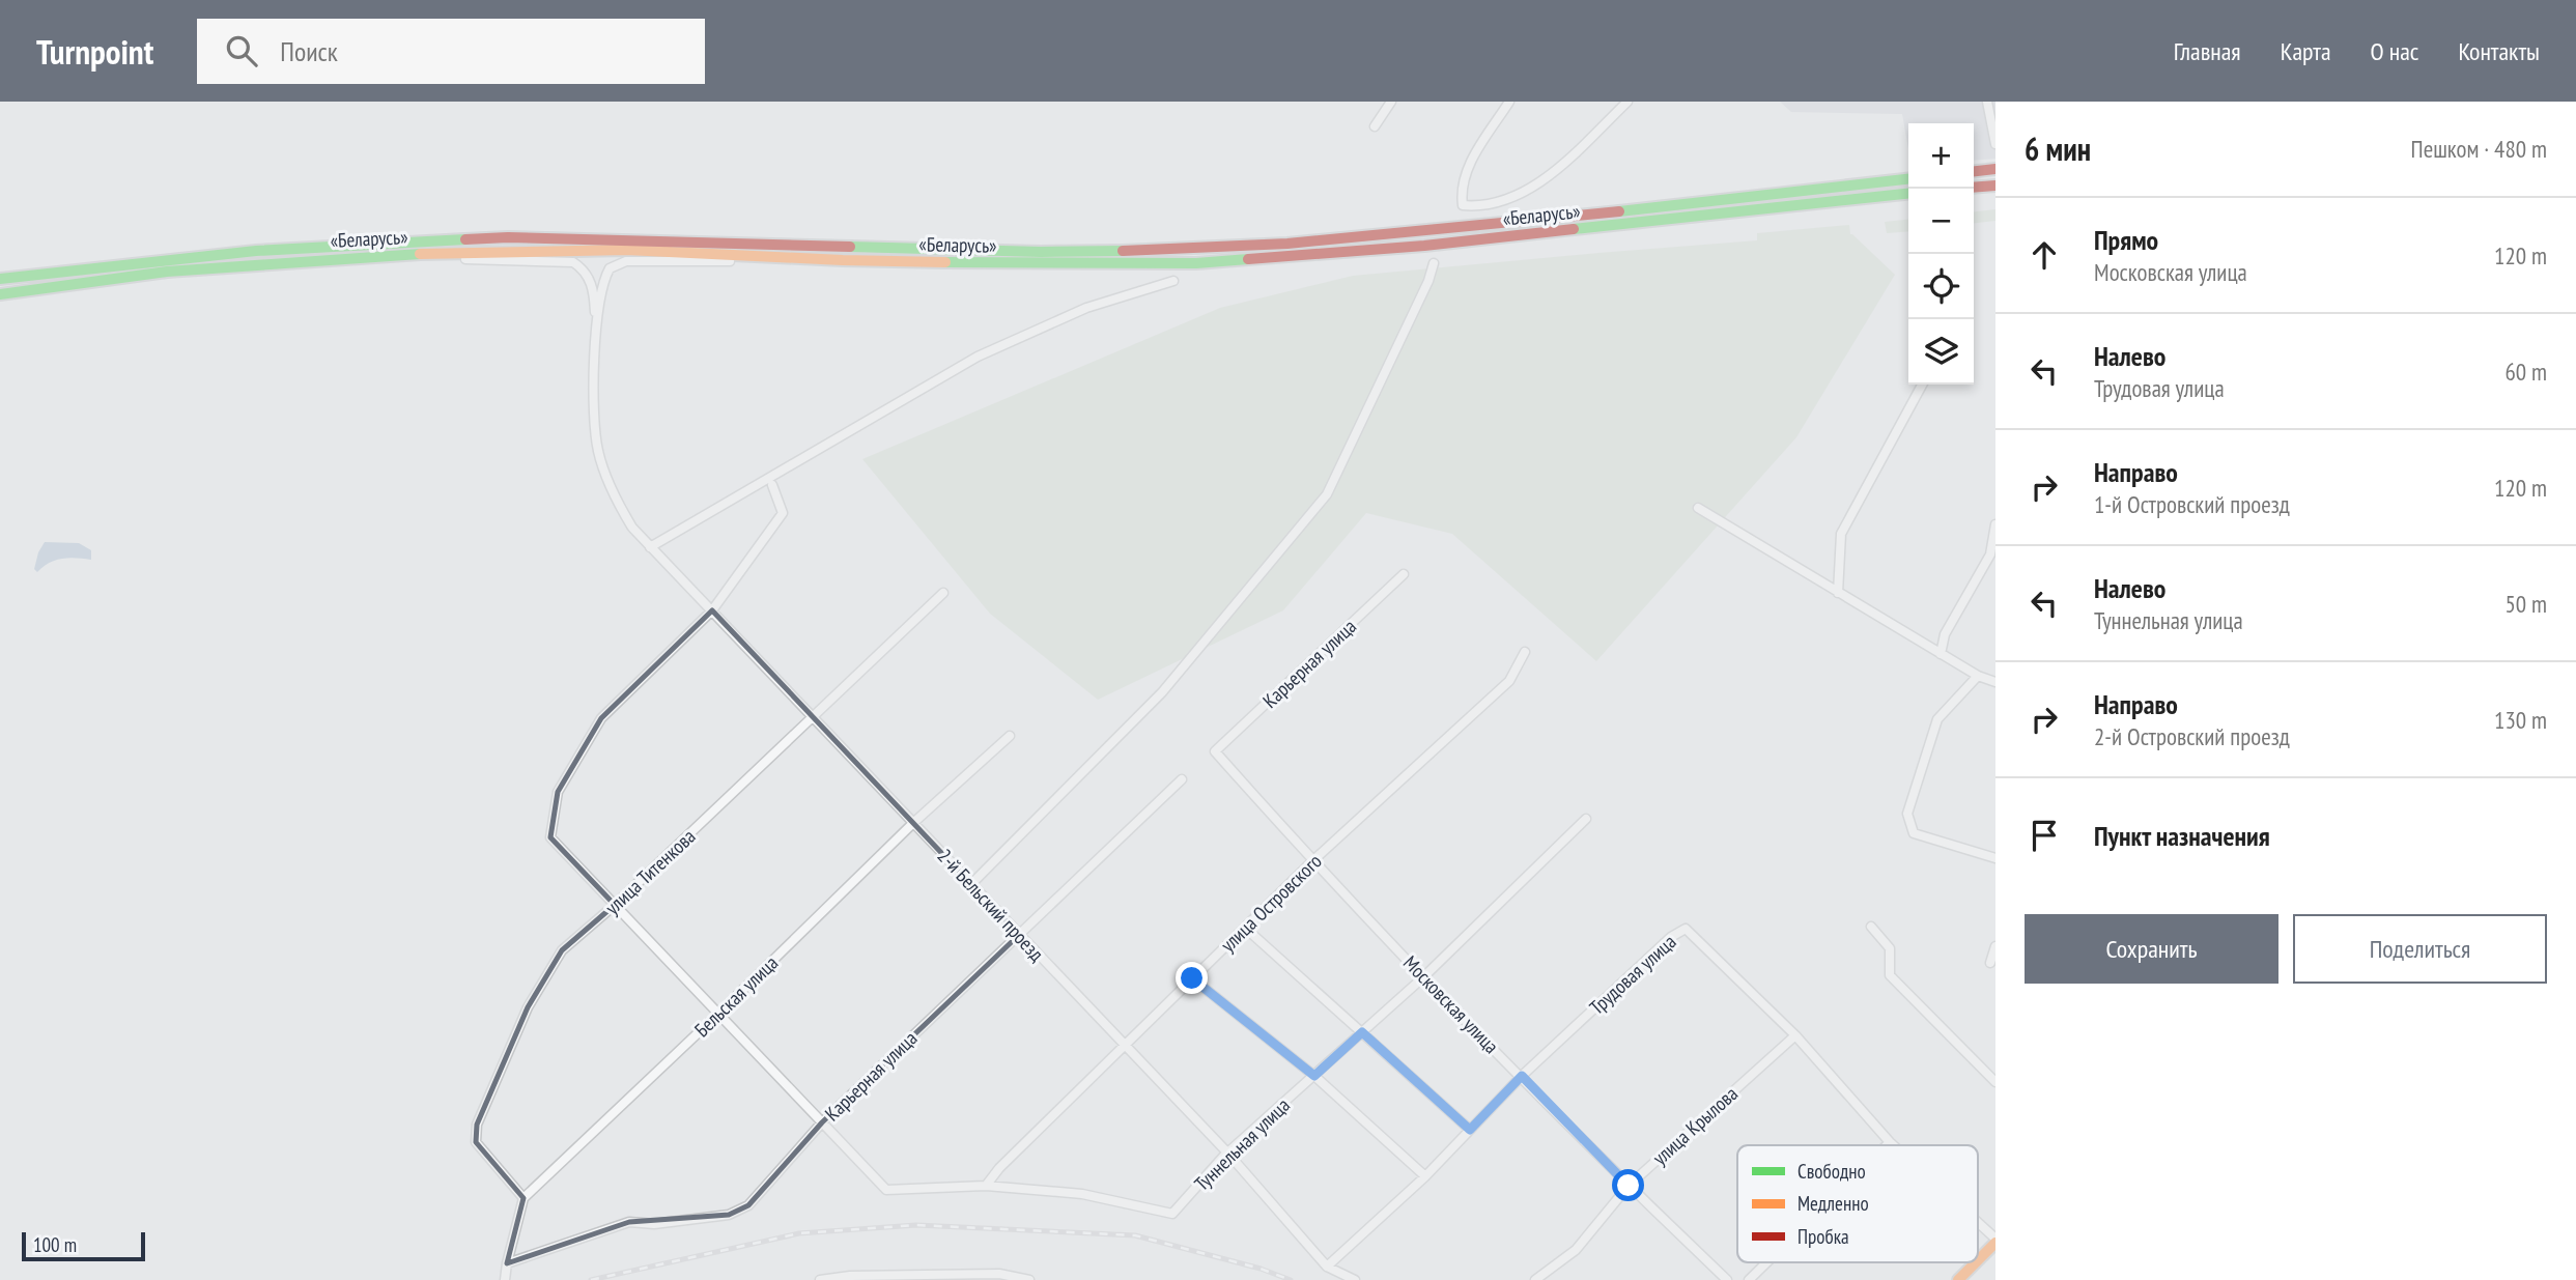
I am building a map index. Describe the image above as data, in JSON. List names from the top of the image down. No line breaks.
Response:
{"streets":{"main road":["«Беларусь»"],"street":["Карьерная улица","улица Титенкова","улица Островского","2-й Бельский проезд","Трудовая улица","Бельская улица","Московская улица","улица Крылова","Туннельная улица"]},"crossings":[["Карьерная улица","2-й Бельский проезд"],["Карьерная улица","Московская улица"],["Карьерная улица","Туннельная улица"],["улица Титенкова","2-й Бельский проезд"],["улица Титенкова","Бельская улица"],["улица Островского","2-й Бельский проезд"],["улица Островского","Московская улица"],["улица Островского","Туннельная улица"],["2-й Бельский проезд","Трудовая улица"],["2-й Бельский проезд","Бельская улица"],["2-й Бельский проезд","Туннельная улица"],["Трудовая улица","Московская улица"],["Трудовая улица","улица Крылова"],["Московская улица","улица Крылова"],["Московская улица","Туннельная улица"]],"legend":["Свободно","Медленно","Пробка"],"scale_bar":"100 m","page":{"header":"Turnpoint","search":"Поиск","nav":["Главная","Карта","О нас","Контакты"],"heading":["6 мин","Пешком · 480 m"],"map_buttons":["+","−"],"list":[["Прямо","Московская улица","120 m"],["Налево","Трудовая улица","60 m"],["Направо","1-й Островский проезд","120 m"],["Налево","Туннельная улица","50 m"],["Направо","2-й Островский проезд","130 m"],"Пункт назначения"],"buttons":["Сохранить","Поделиться"],"scale":"100 m"}}
